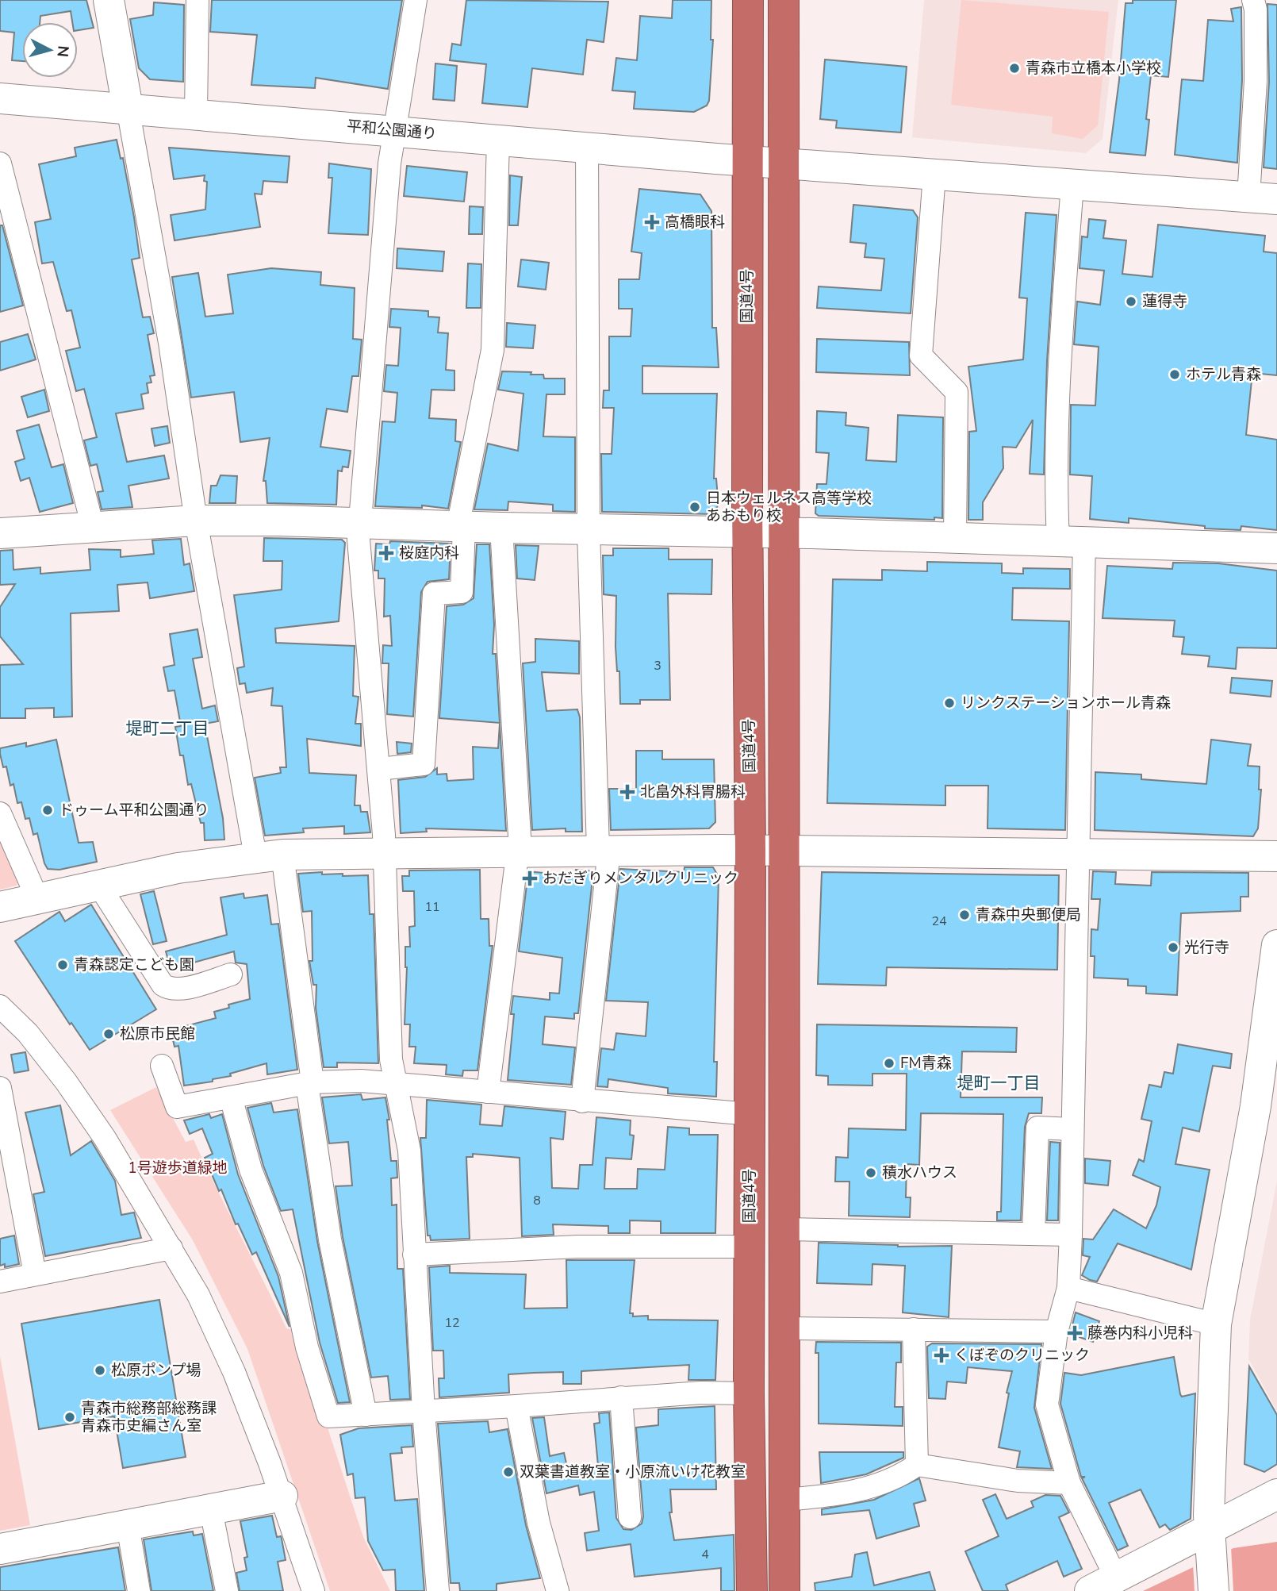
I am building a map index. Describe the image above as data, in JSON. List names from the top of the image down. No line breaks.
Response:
{"streets":{"highway":["国道4号"],"street":["平和公園通り"]},"crossings":[["平和公園通り","国道4号"]],"districts":["堤町二丁目","堤町一丁目"],"parks":["1号遊歩道緑地"],"places":{"other":["青森市立橋本小学校","蓮得寺","ホテル青森","日本ウェルネス高等学校 あおもり校","リンクステーションホール青森","ドゥーム平和公園通り","青森中央郵便局","光行寺","青森認定こども園","松原市民館","FM青森","積水ハウス","松原ポンプ場","青森市総務部総務課 青森市史編さん室","双葉書道教室・小原流いけ花教室"],"health":["高橋眼科","桜庭内科","北畠外科胃腸科","おだぎりメンタルクリニック","藤巻内科小児科","くぼぞのクリニック"]},"house_numbers":["3","11","24","8","12","4"],"north":"right"}
